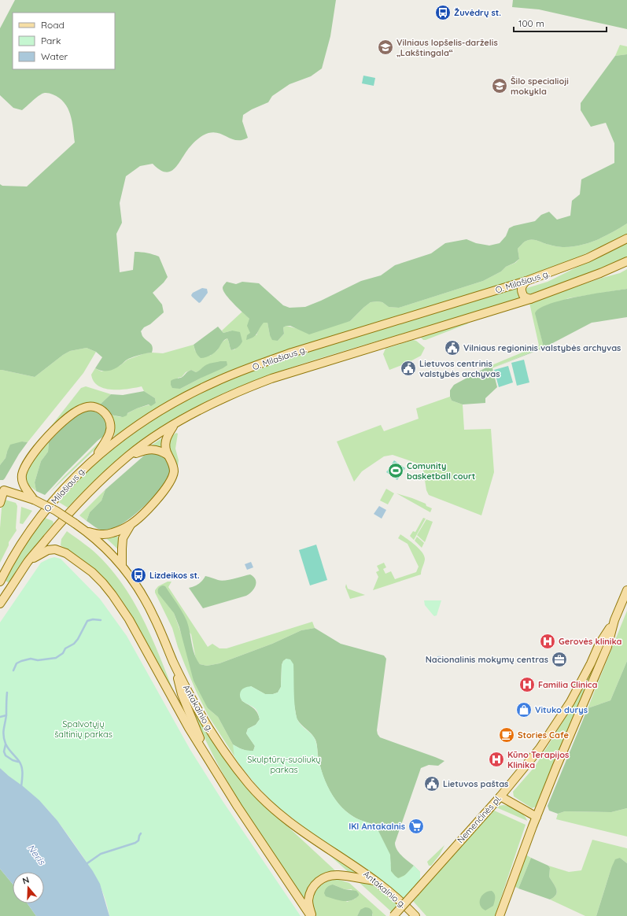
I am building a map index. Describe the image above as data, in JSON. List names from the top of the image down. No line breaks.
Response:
{"streets":{"main road":["O. Milašiaus g.","Antakalnio g.","Nemenčinės pl."]},"crossings":[["O. Milašiaus g.","Antakalnio g."]],"water":["Neris"],"parks":["Spalvotųjų šaltinių parkas","Skulptūrų-suoliukų parkas"],"places":{"bus stop":["Žuvėdrų st.","Lizdeikos st."],"school or university":["Vilniaus lopšelis-darželis „Lakštingala“","Šilo specialioji mokykla"],"public building":["Vilniaus regioninis valstybės archyvas","Lietuvos centrinis valstybės archyvas","Lietuvos paštas"],"sports":["Comunity basketball court"],"hospital":["Gerovės klinika","Familia Clinica","Kūno Terapijos Klinika"],"office":["Nacionalinis mokymų centras"],"shop":["Vituko durys"],"cafe":["Stories Cafe"],"supermarket":["IKI Antakalnis"]},"legend":["Road","Park","Water"],"scale_bar":"100 m","north":"top"}
